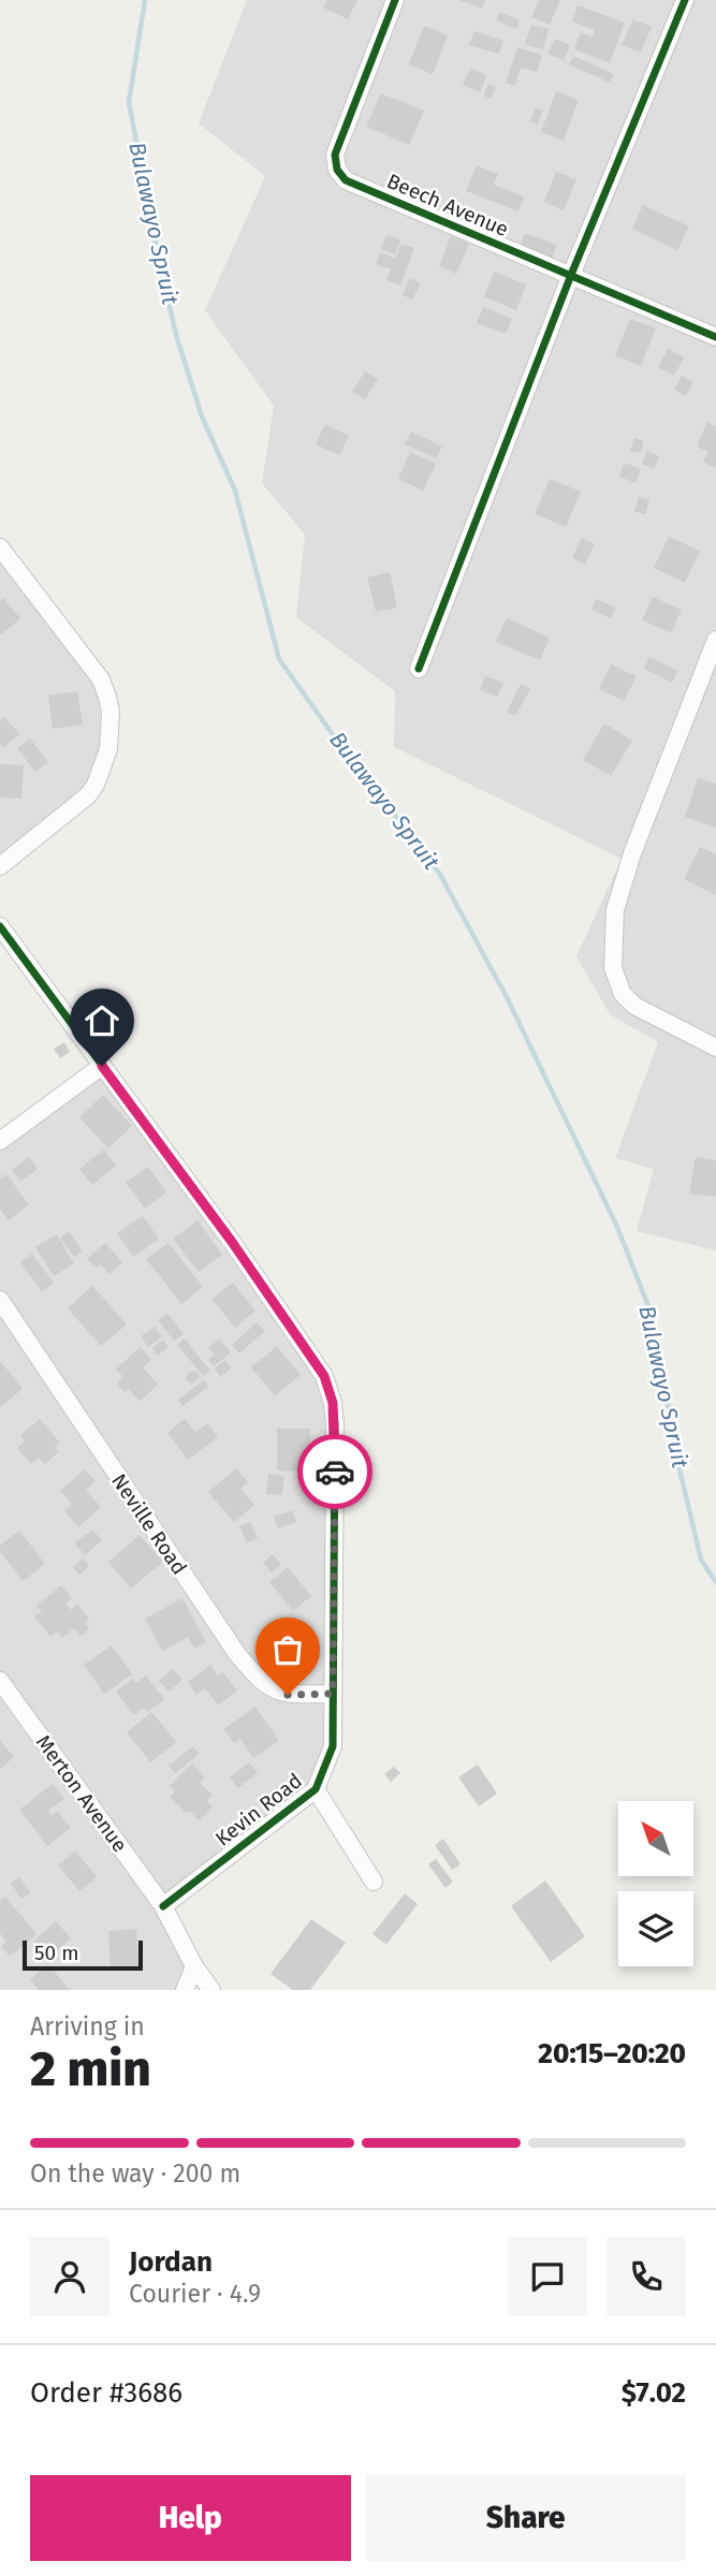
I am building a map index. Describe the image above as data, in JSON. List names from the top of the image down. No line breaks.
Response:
{"streets":{"street":["Beech Avenue","Neville Road","Merton Avenue","Kevin Road"]},"crossings":[["Neville Road","Kevin Road"],["Merton Avenue","Kevin Road"]],"water":["Bulawayo Spruit"],"scale_bar":"50 m","north":"top left","page":{"scale":"50 m","heading":["2 min","Arriving in","20:15–20:20"],"panel":["Jordan","Courier · 4.9","Order #3686","$7.02"],"bar":"On the way · 200 m","buttons":["Help","Share"]}}
